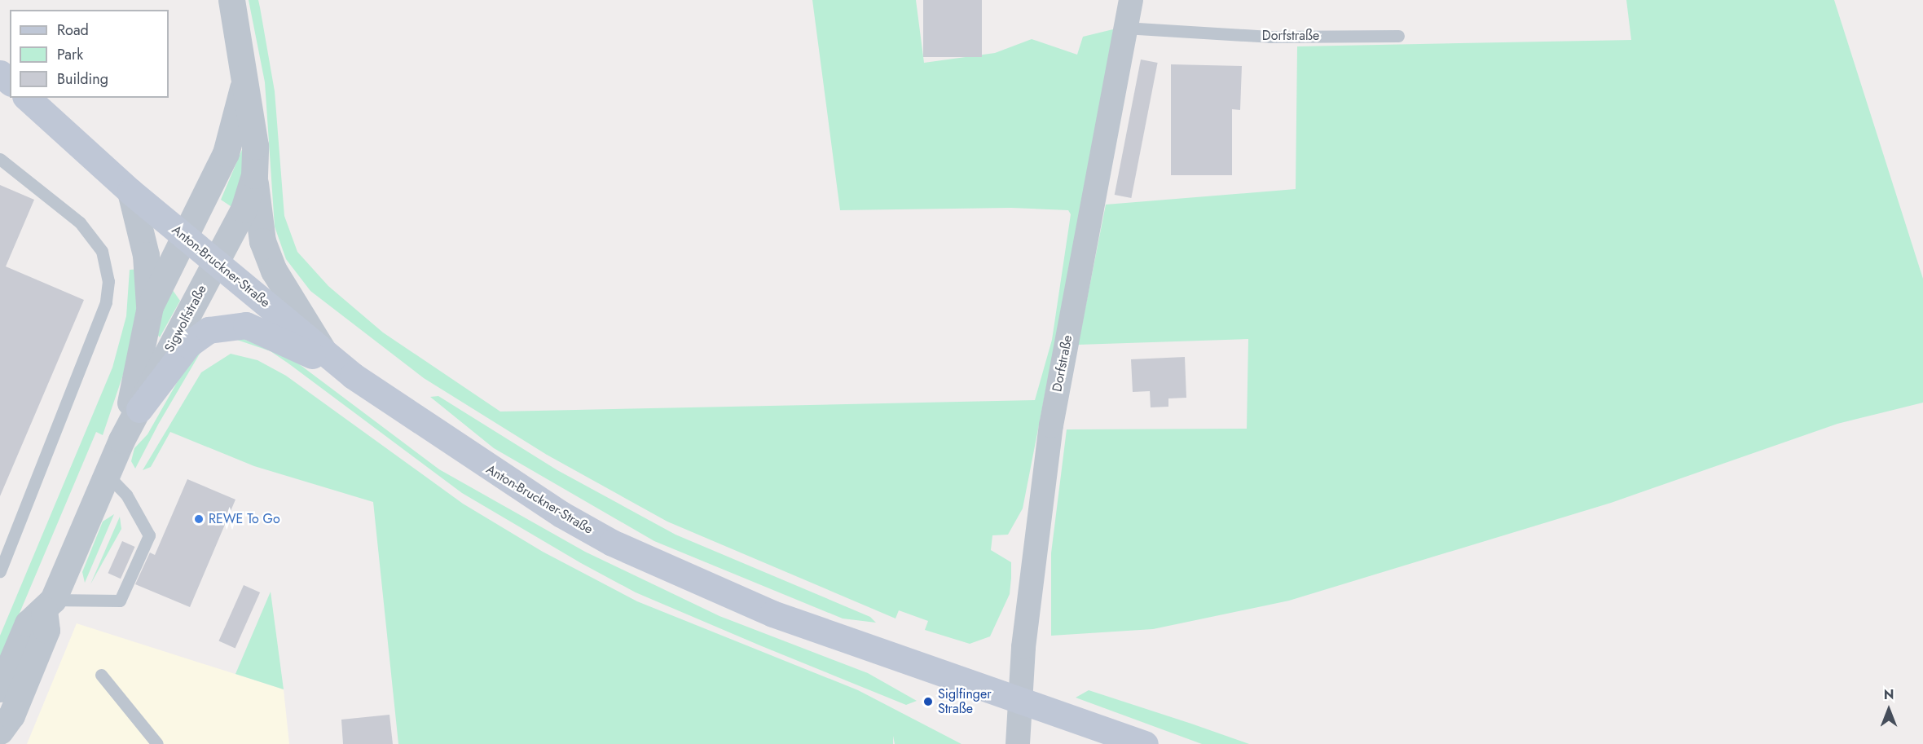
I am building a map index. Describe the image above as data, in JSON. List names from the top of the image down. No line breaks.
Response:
{"streets":{"main road":["Anton-Bruckner-Straße"],"street":["Dorfstraße","Sigwolfstraße"]},"crossings":[["Dorfstraße","Anton-Bruckner-Straße"],["Anton-Bruckner-Straße","Sigwolfstraße"]],"places":["REWE To Go","Siglfinger Straße"],"legend":["Road","Park","Building"],"north":"top"}
